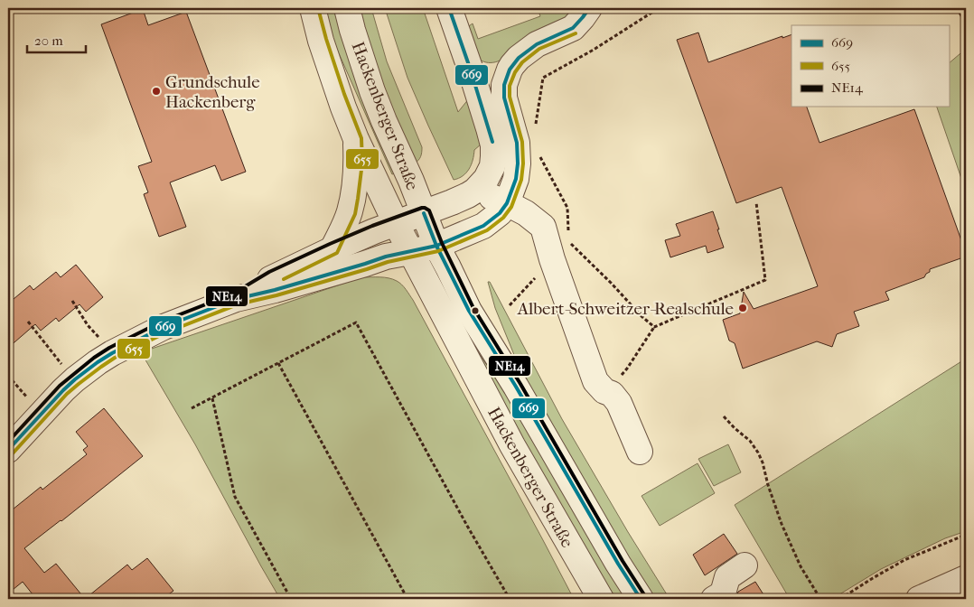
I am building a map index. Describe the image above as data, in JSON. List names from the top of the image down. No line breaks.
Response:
{"streets":{"street":["Hackenberger Straße"]},"places":["Grundschule Hackenberg","Albert-Schweitzer-Realschule"],"lines":["transit line 669","transit line 655","transit line NE14"],"legend":["669","655","NE14"],"scale_bar":"20 m"}
